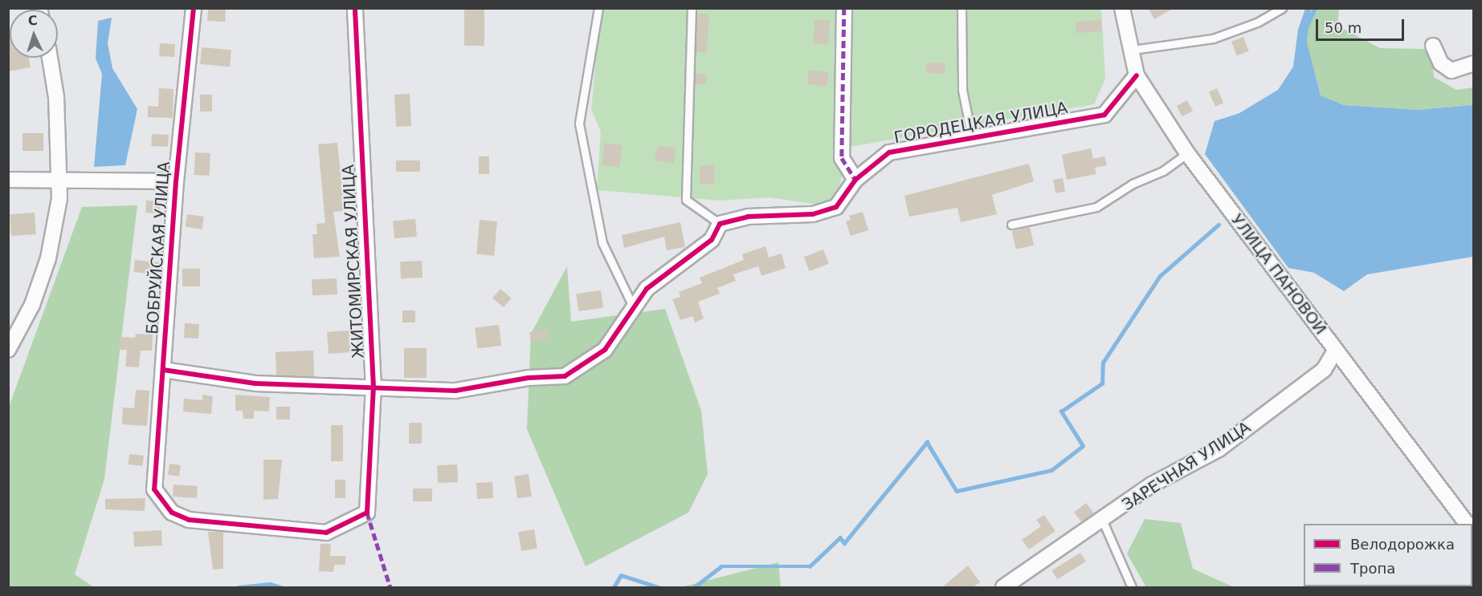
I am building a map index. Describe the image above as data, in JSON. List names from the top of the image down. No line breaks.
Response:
{"streets":{"street":["ГОРОДЕЦКАЯ УЛИЦА","БОБРУЙСКАЯ УЛИЦА","ЖИТОМИРСКАЯ УЛИЦА","УЛИЦА ПАНОВОЙ","ЗАРЕЧНАЯ УЛИЦА"]},"crossings":[["ГОРОДЕЦКАЯ УЛИЦА","УЛИЦА ПАНОВОЙ"],["БОБРУЙСКАЯ УЛИЦА","ЖИТОМИРСКАЯ УЛИЦА"],["УЛИЦА ПАНОВОЙ","ЗАРЕЧНАЯ УЛИЦА"]],"legend":["Велодорожка","Тропа"],"scale_bar":"50 m","north":"top"}
